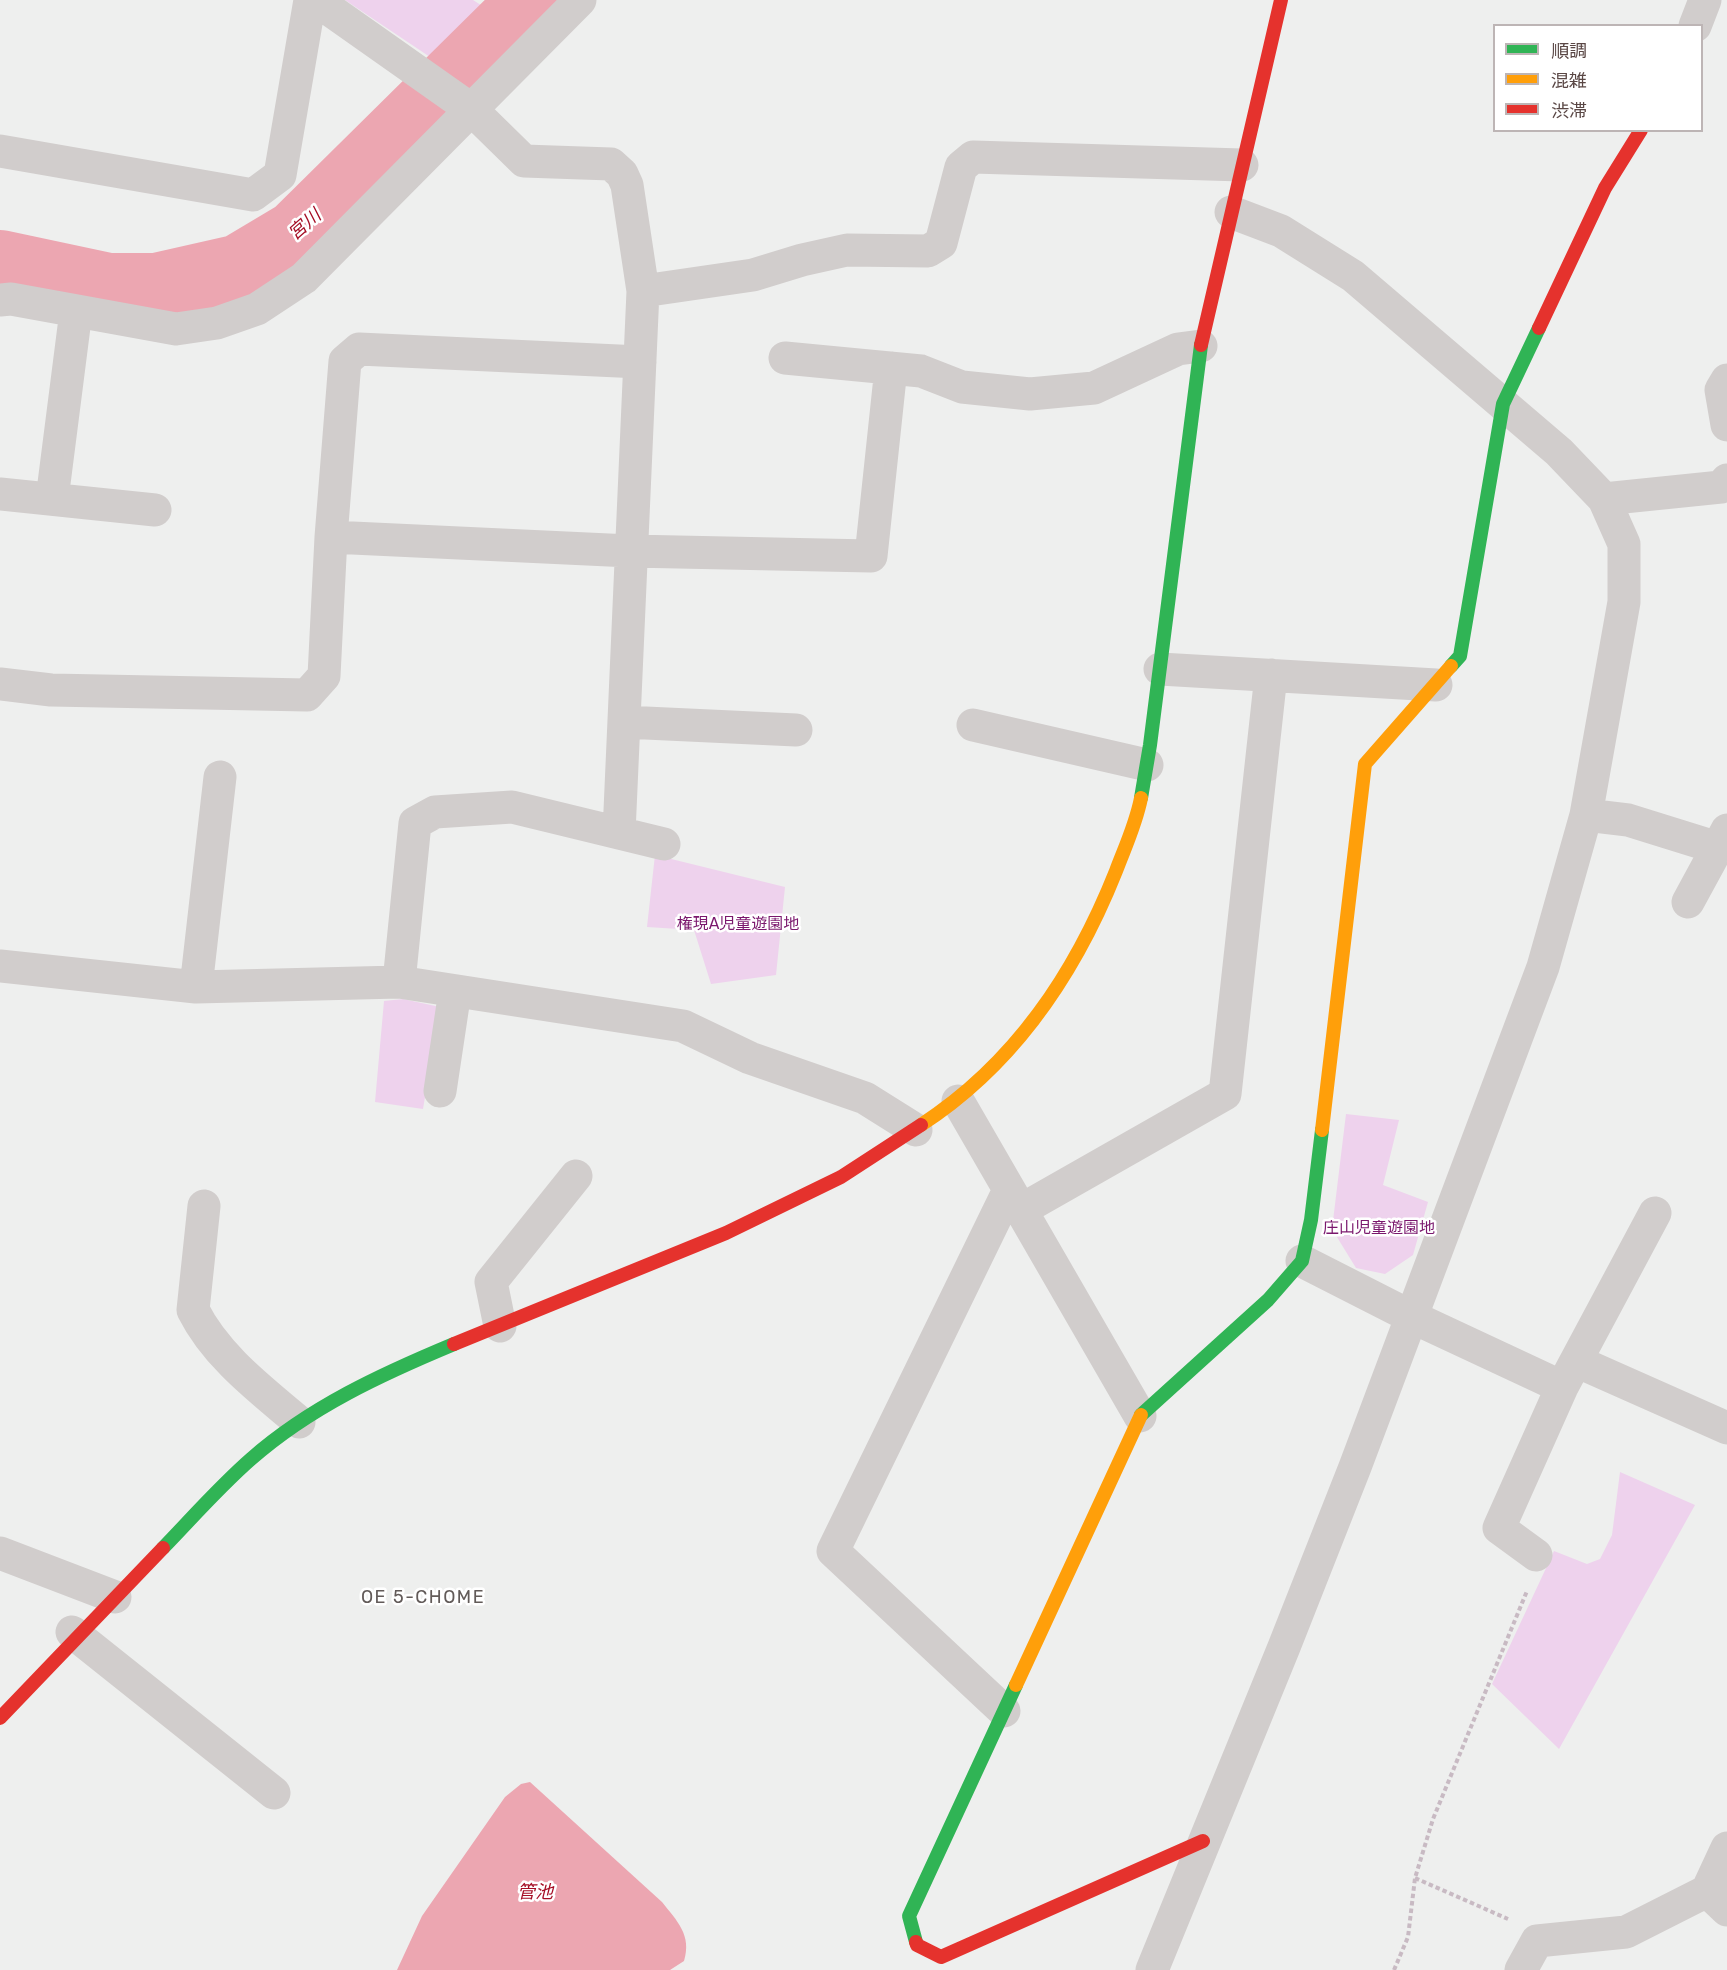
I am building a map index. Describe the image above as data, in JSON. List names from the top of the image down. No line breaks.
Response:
{"districts":["OE 5-CHOME"],"water":["宮川","管池"],"parks":["権現A児童遊園地","庄山児童遊園地"],"legend":["順調","混雑","渋滞"]}
